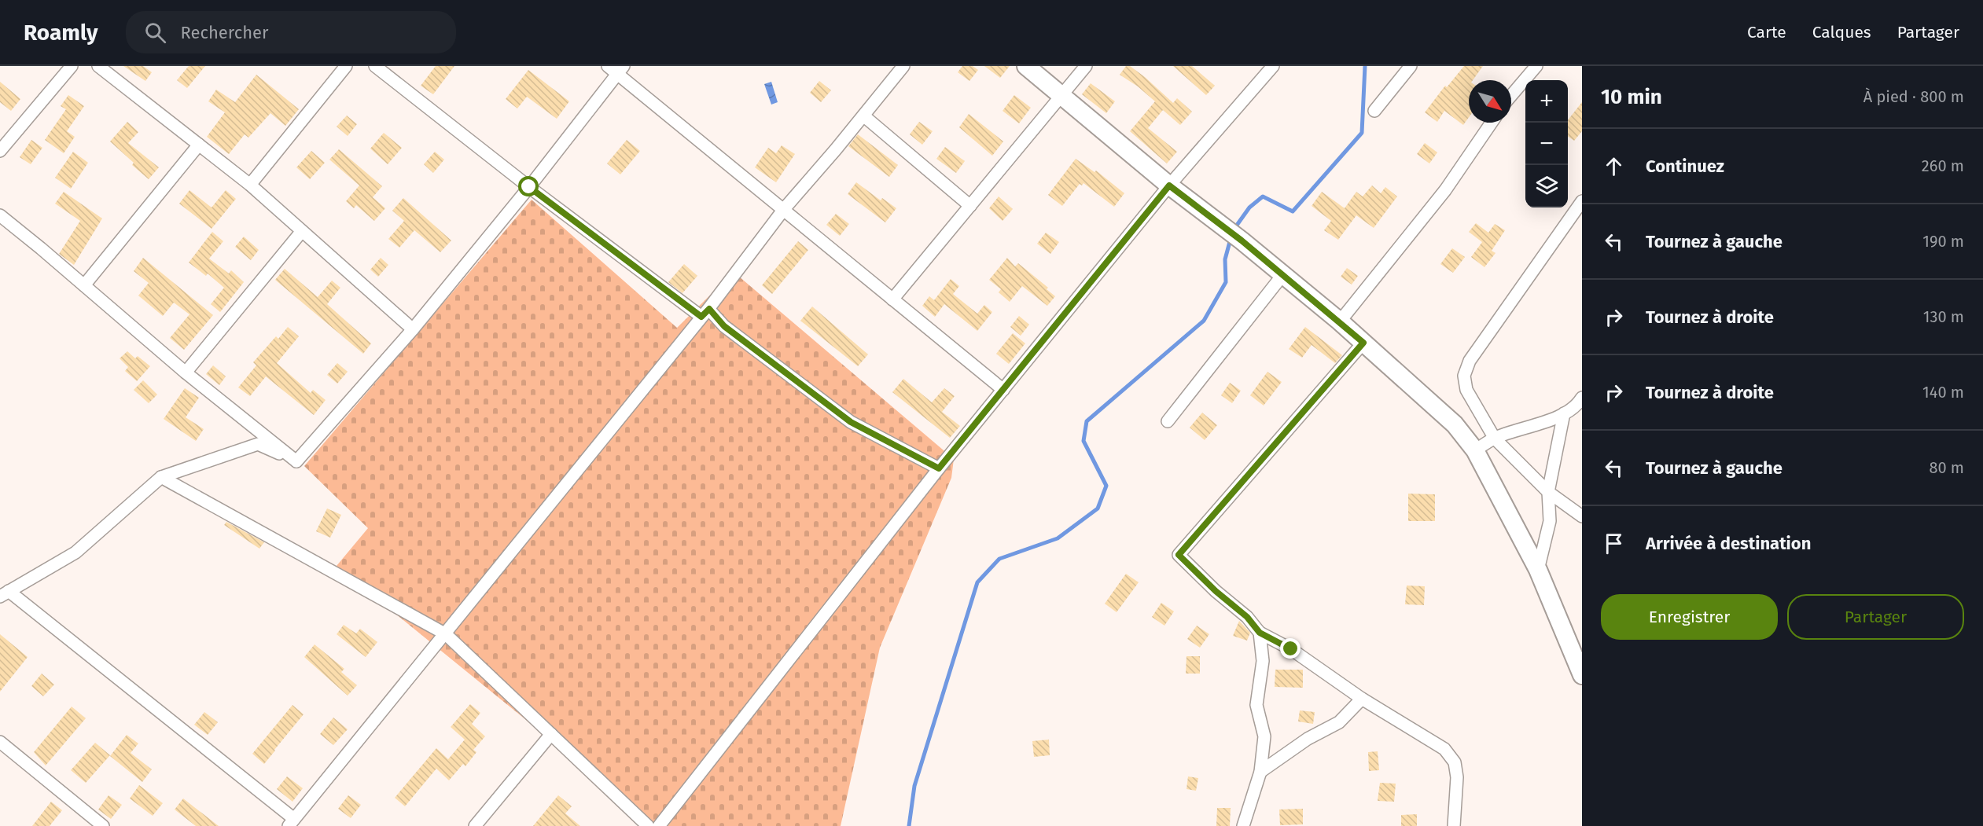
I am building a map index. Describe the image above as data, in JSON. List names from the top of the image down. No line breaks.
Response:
{"north":"bottom right","page":{"header":"Roamly","search":"Rechercher","nav":["Carte","Calques","Partager"],"heading":["10 min","À pied · 800 m"],"map_buttons":["+","−"],"list":[["Continuez","260 m"],["Tournez à gauche","190 m"],["Tournez à droite","130 m"],["Tournez à droite","140 m"],["Tournez à gauche","80 m"],"Arrivée à destination"],"buttons":["Enregistrer","Partager"]}}
